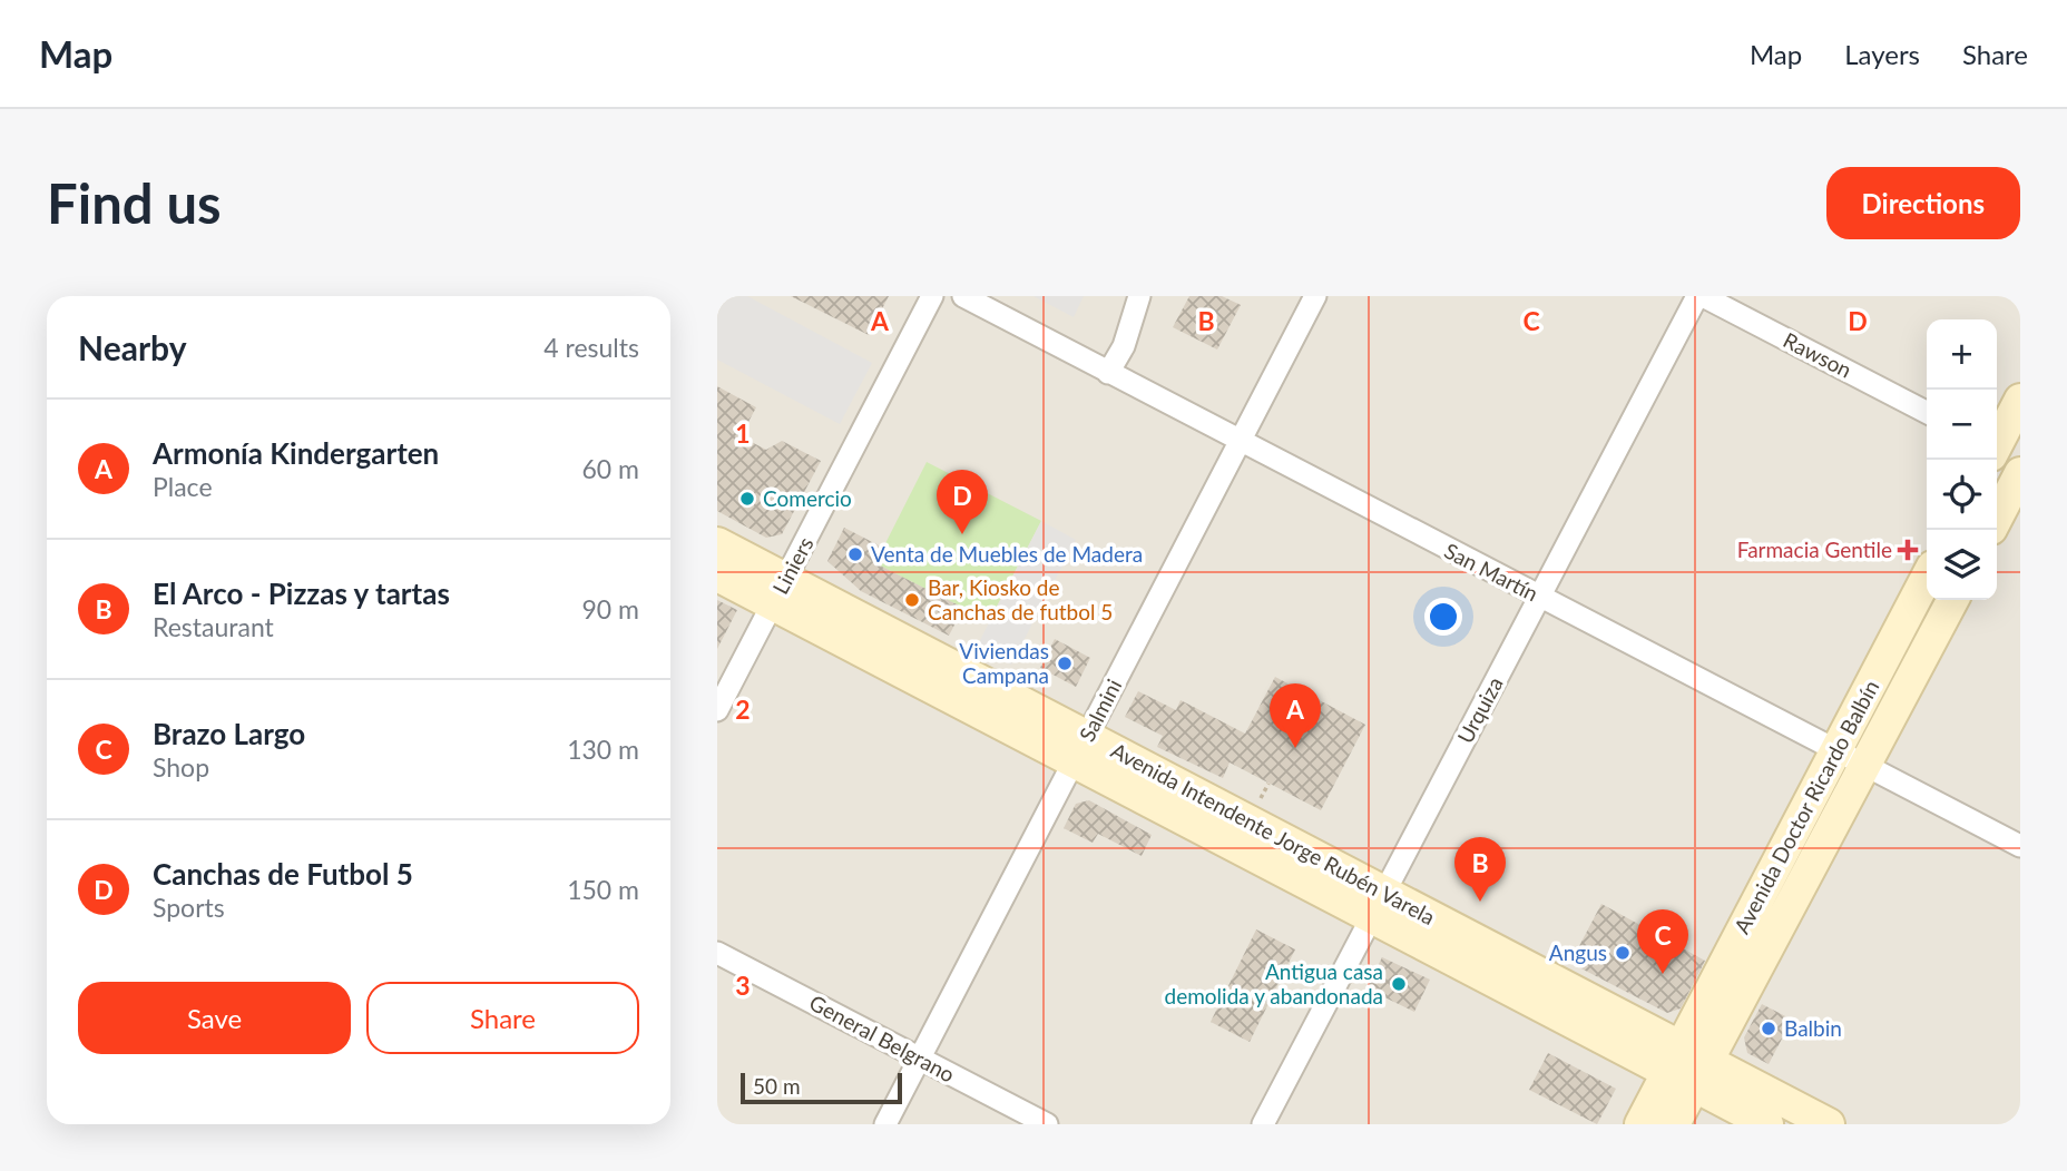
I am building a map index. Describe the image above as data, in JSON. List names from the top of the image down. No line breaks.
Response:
{"streets":{"main road":["Avenida Doctor Ricardo Balbín","Avenida Intendente Jorge Rubén Varela"],"street":["Rawson","Liniers","San Martín","Salmini","Urquiza","General Belgrano"]},"crossings":[["Rawson","Urquiza"],["Liniers","Avenida Intendente Jorge Rubén Varela"],["San Martín","Salmini"],["San Martín","Urquiza"],["San Martín","Avenida Doctor Ricardo Balbín"],["Salmini","Avenida Intendente Jorge Rubén Varela"],["Salmini","General Belgrano"],["Urquiza","Avenida Intendente Jorge Rubén Varela"],["Avenida Doctor Ricardo Balbín","Avenida Intendente Jorge Rubén Varela"]],"places":{"other":["Comercio","Venta de Muebles de Madera","Bar, Kiosko de Canchas de futbol 5","Viviendas Campana","Angus","Antigua casa demolida y abandonada","Balbin"],"health":["Farmacia Gentile"]},"scale_bar":"50 m","page":{"header":"Map","nav":["Map","Layers","Share"],"buttons":["Directions",["Save","Share"]],"title":"Find us","heading":["Nearby","4 results"],"map_buttons":["+","−"],"list":[{"mark":"A","name":"Armonía Kindergarten","note":"Place","value":"60 m"},{"mark":"B","name":"El Arco - Pizzas y tartas","note":"Restaurant","value":"90 m"},{"mark":"C","name":"Brazo Largo","note":"Shop","value":"130 m"},{"mark":"D","name":"Canchas de Futbol 5","note":"Sports","value":"150 m"}],"pins":["D","A","B","C"],"scale":"50 m"},"grid":{"columns":["A","B","C","D"],"rows":["1","2","3"]}}
